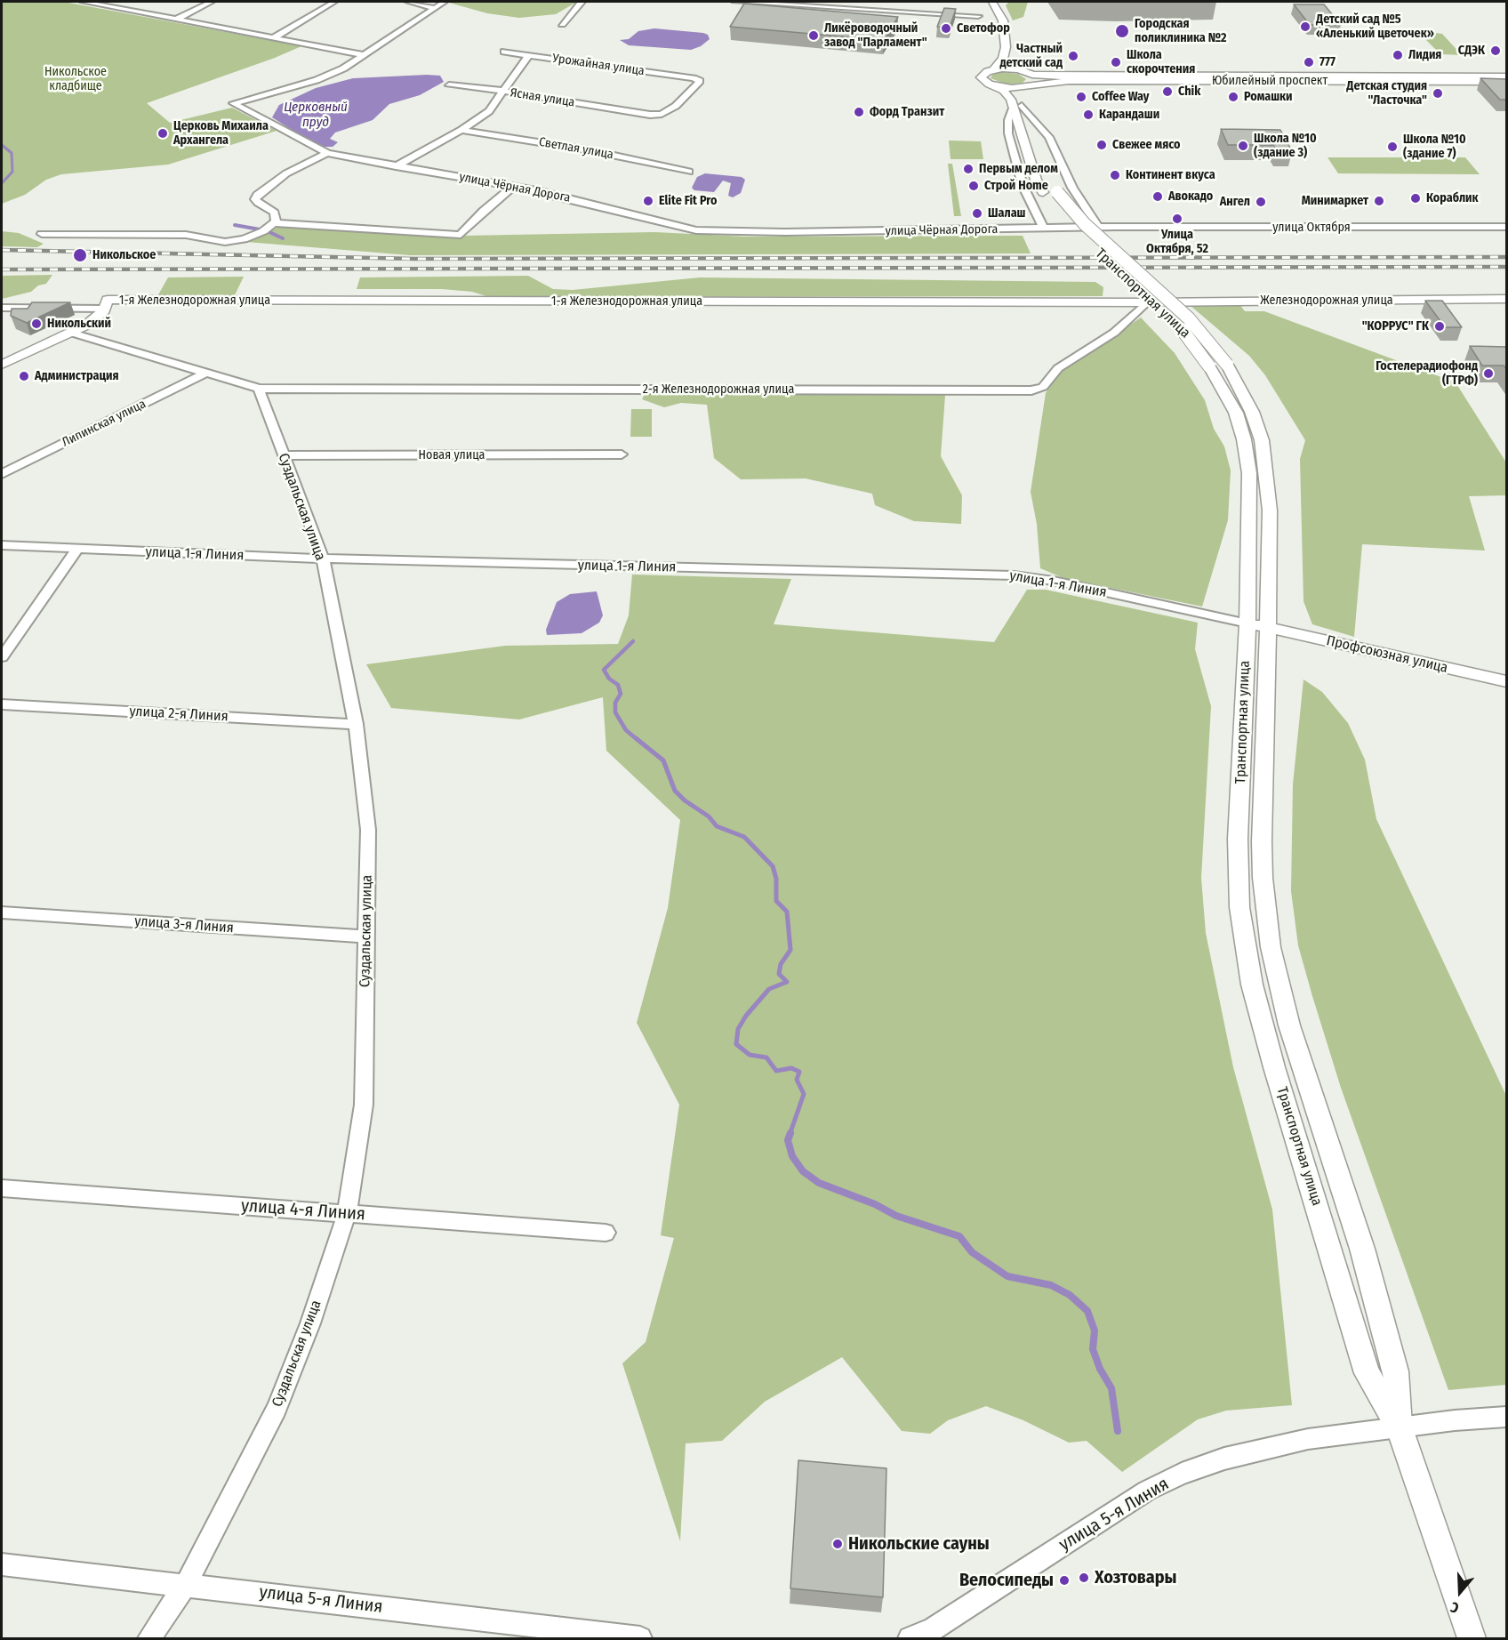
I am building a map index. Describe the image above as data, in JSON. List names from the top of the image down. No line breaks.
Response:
{"streets":{"street":["Урожайная улица","Юбилейный проспект","Ясная улица","Светлая улица","улица Чёрная Дорога","улица Октября","Транспортная улица","1-я Железнодорожная улица","Железнодорожная улица","2-я Железнодорожная улица","Липинская улица","Новая улица","Суздальская улица","улица 1-я Линия","Профсоюзная улица","улица 2-я Линия","улица 3-я Линия","улица 4-я Линия","улица 5-я Линия"]},"crossings":[["Урожайная улица","Ясная улица"],["Юбилейный проспект","Транспортная улица"],["улица Чёрная Дорога","улица Октября"],["Транспортная улица","улица 1-я Линия"],["Транспортная улица","Профсоюзная улица"],["Транспортная улица","улица 5-я Линия"],["1-я Железнодорожная улица","Железнодорожная улица"],["1-я Железнодорожная улица","2-я Железнодорожная улица"],["Железнодорожная улица","2-я Железнодорожная улица"],["2-я Железнодорожная улица","Суздальская улица"],["Новая улица","Суздальская улица"],["Суздальская улица","улица 1-я Линия"],["Суздальская улица","улица 2-я Линия"],["Суздальская улица","улица 3-я Линия"],["Суздальская улица","улица 4-я Линия"],["Суздальская улица","улица 5-я Линия"],["улица 1-я Линия","Профсоюзная улица"]],"water":["Церковный пруд"],"parks":["Никольское кладбище"],"places":["Детский сад №5 «Аленький цветочек»","Светофор","Городская поликлиника №2","Ликёроводочный завод \"Парламент\"","СДЭК","Лидия","Частный детский сад","Школа скорочтения","777","Chik","Детская студия \"Ласточка\"","Coffee Way","Ромашки","Форд Транзит","Карандаши","Церковь Михаила Архангела","Свежее мясо","Школа №10 (здание 3)","Школа №10 (здание 7)","Первым делом","Континент вкуса","Строй Home","Авокадо","Кораблик","Elite Fit Pro","Минимаркет","Ангел","Шалаш","Улица Октября, 52","Никольское","Никольский","\"КОРРУС\" ГК","Гостелерадиофонд (ГТРФ)","Администрация","Никольские сауны","Хозтовары","Велосипеды"],"north":"bottom"}
